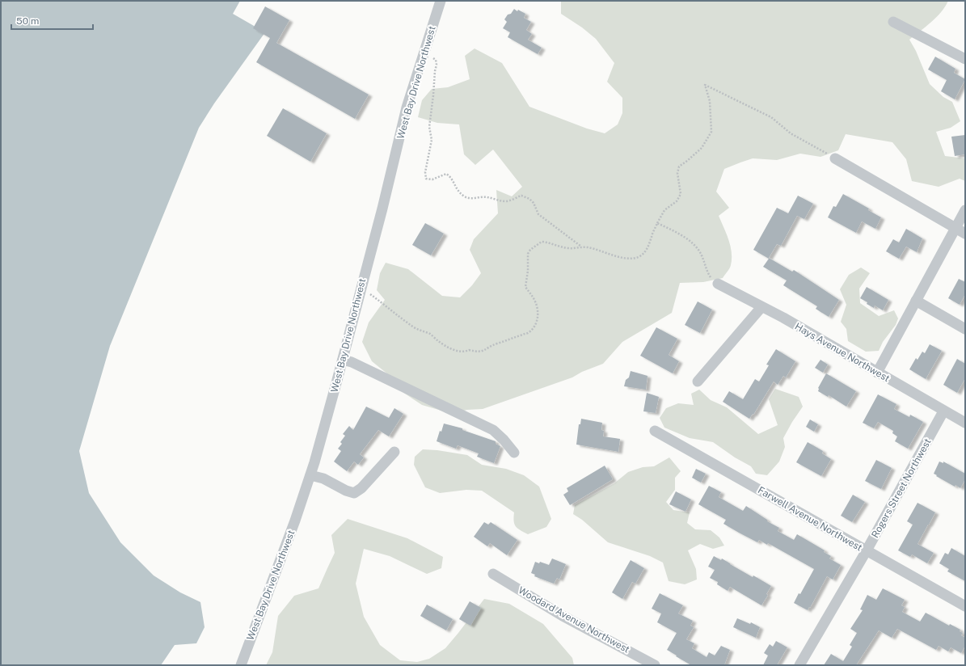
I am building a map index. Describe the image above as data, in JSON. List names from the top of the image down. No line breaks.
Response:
{"streets":{"street":["West Bay Drive Northwest","Hays Avenue Northwest","Rogers Street Northwest","Farwell Avenue Northwest","Woodard Avenue Northwest"]},"crossings":[["Hays Avenue Northwest","Rogers Street Northwest"],["Rogers Street Northwest","Farwell Avenue Northwest"]],"scale_bar":"50 m"}
